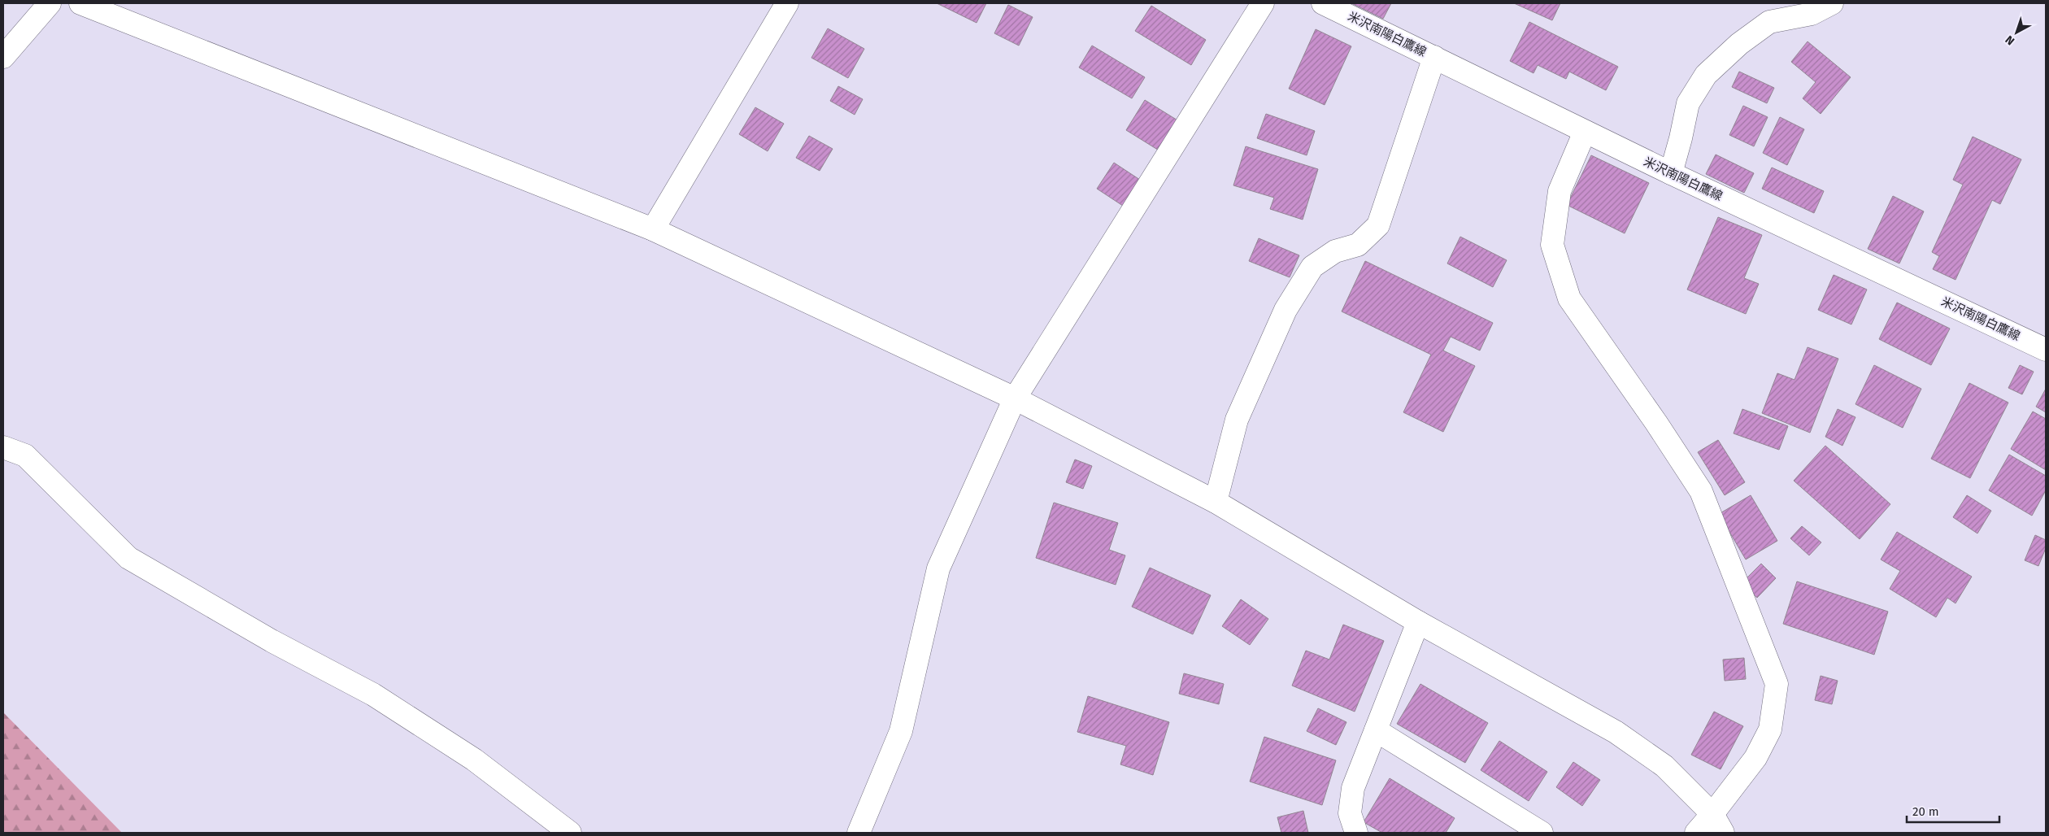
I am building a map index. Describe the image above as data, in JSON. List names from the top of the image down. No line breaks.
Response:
{"streets":{"street":["米沢南陽白鷹線"]},"scale_bar":"20 m","north":"bottom left"}
